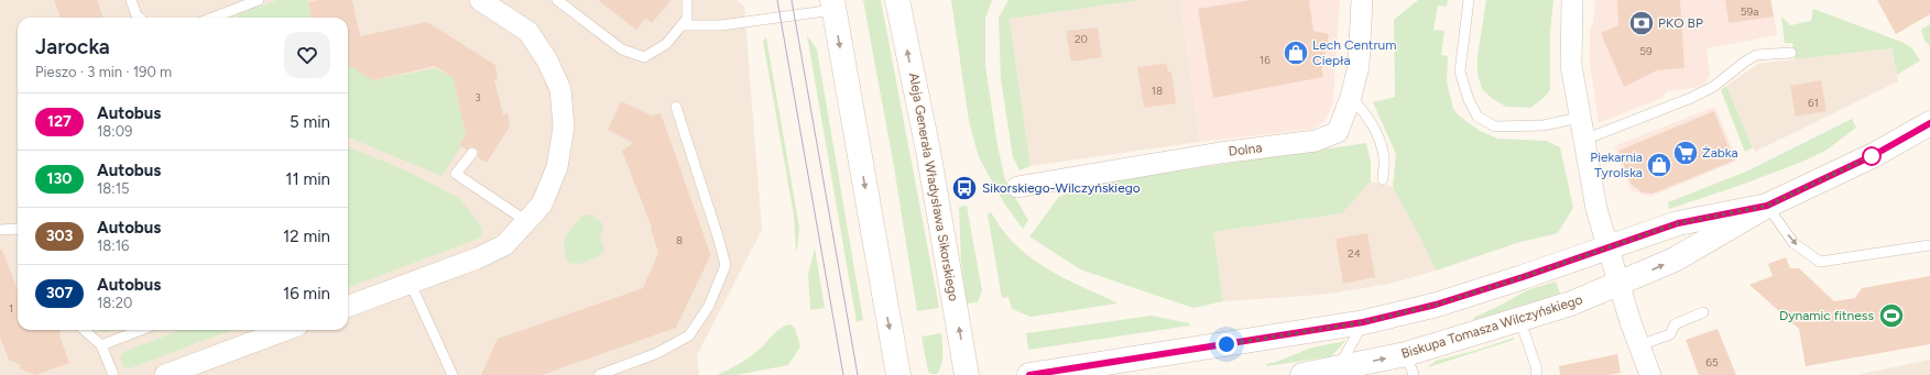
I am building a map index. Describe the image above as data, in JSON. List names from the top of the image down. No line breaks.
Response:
{"streets":{"street":["Dolna","Aleja Generała Władysława Sikorskiego","Biskupa Tomasza Wilczyńskiego"]},"places":{"bank":["PKO BP"],"shop":["Lech Centrum Ciepła","Piekarnia Tyrolska"],"supermarket":["Żabka"],"bus stop":["Sikorskiego-Wilczyńskiego"],"sports":["Dynamic fitness"]},"lines":["bus line 127"],"house_numbers":["59a","20","59","16","18","3","61","8","24","1","65"],"page":{"heading":["Jarocka","Pieszo · 3 min · 190 m"],"list":[{"mark":"127","name":"Autobus","note":"18:09","value":"5 min"},{"mark":"130","name":"Autobus","note":"18:15","value":"11 min"},{"mark":"303","name":"Autobus","note":"18:16","value":"12 min"},{"mark":"307","name":"Autobus","note":"18:20","value":"16 min"}]}}
